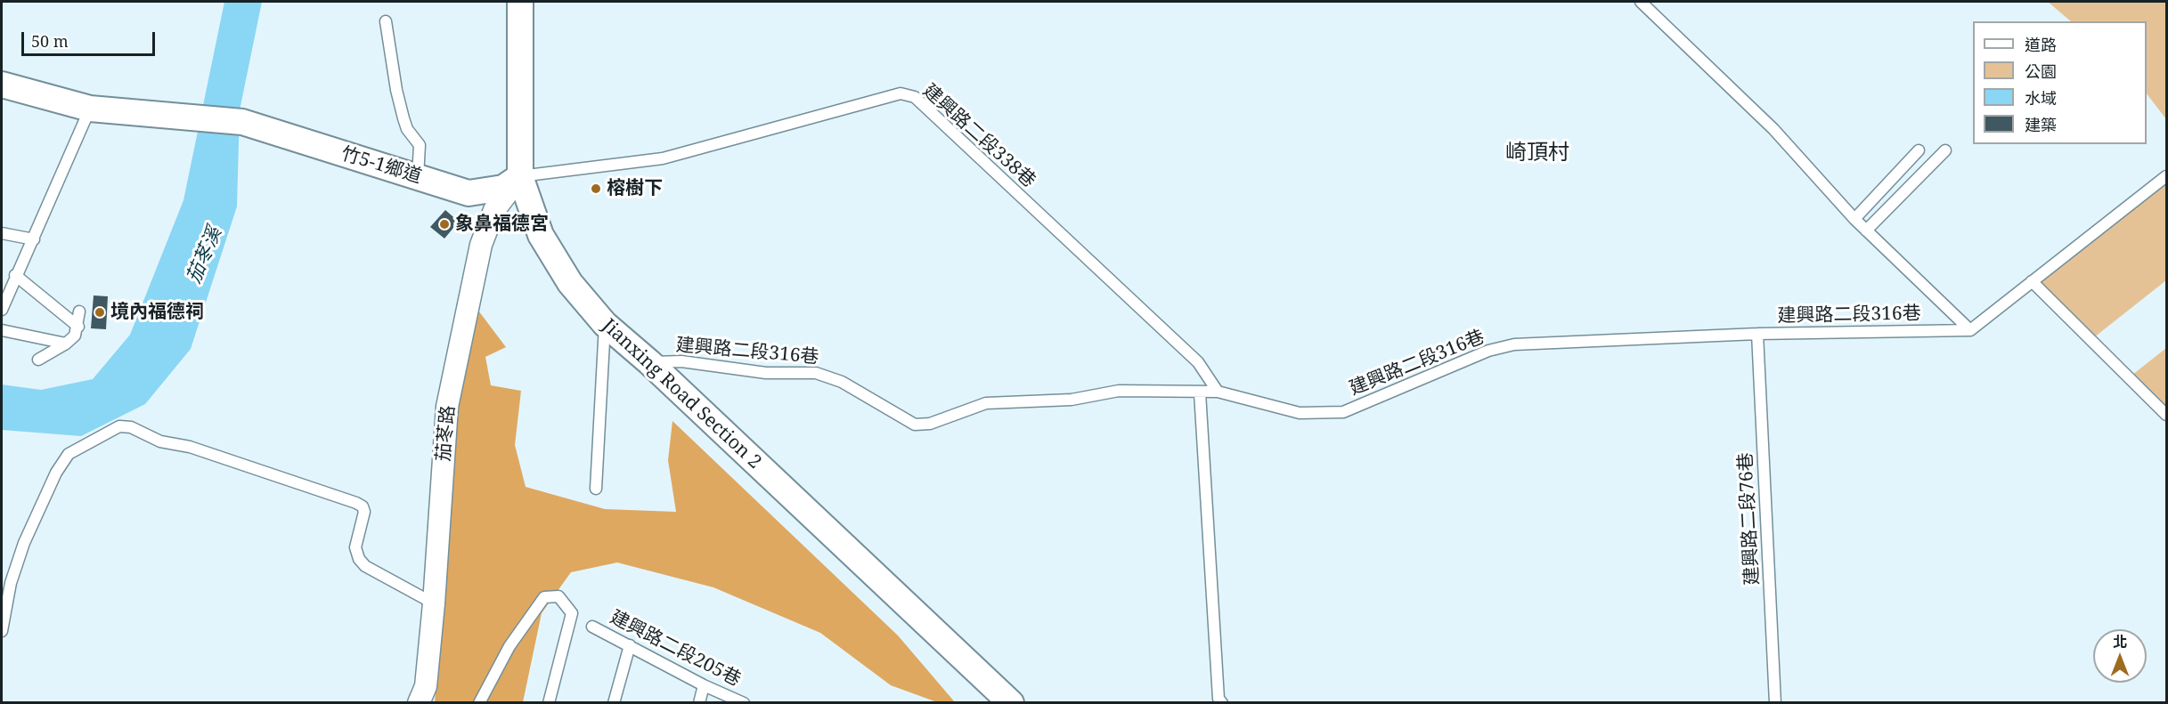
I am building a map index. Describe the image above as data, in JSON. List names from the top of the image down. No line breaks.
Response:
{"streets":{"street":["竹5-1鄉道","Jianxing Road Section 2","茄苳路"],"lane":["建興路二段338巷","建興路二段316巷","建興路二段76巷","建興路二段205巷"]},"crossings":[["建興路二段338巷","竹5-1鄉道"],["建興路二段338巷","建興路二段316巷"],["建興路二段338巷","Jianxing Road Section 2"],["建興路二段338巷","茄苳路"],["竹5-1鄉道","Jianxing Road Section 2"],["竹5-1鄉道","茄苳路"],["建興路二段316巷","Jianxing Road Section 2"],["建興路二段316巷","建興路二段76巷"],["Jianxing Road Section 2","茄苳路"]],"districts":["崎頂村"],"water":["茄苳溪"],"places":["榕樹下","象鼻福德宮","境內福德祠"],"legend":["道路","公園","水域","建築"],"scale_bar":"50 m","north":"top"}
